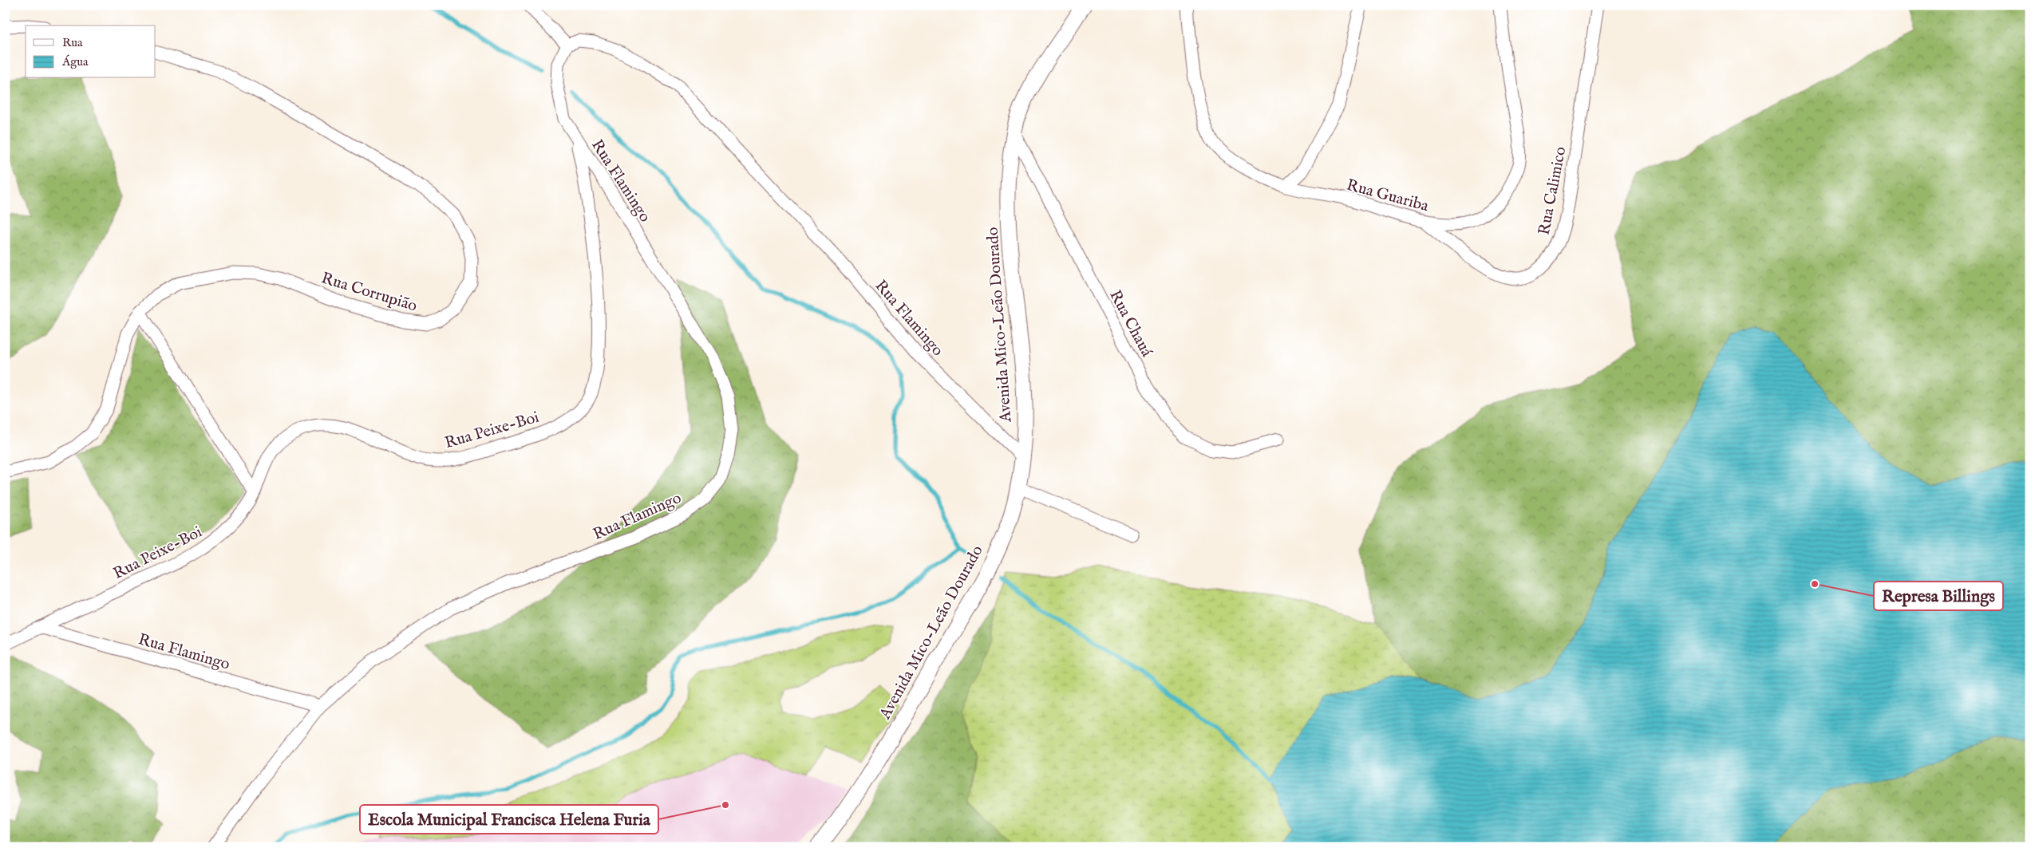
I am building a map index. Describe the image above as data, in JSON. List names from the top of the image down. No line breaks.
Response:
{"streets":{"street":["Rua Flamingo","Rua Calimico","Rua Guariba","Rua Corrupião","Rua Chauá","Avenida Mico-Leão Dourado","Rua Peixe-Boi"]},"crossings":[["Rua Flamingo","Avenida Mico-Leão Dourado"],["Rua Flamingo","Rua Peixe-Boi"],["Rua Calimico","Rua Guariba"],["Rua Chauá","Avenida Mico-Leão Dourado"]],"places":["Represa Billings","Escola Municipal Francisca Helena Furia"],"legend":["Rua","Água"]}
